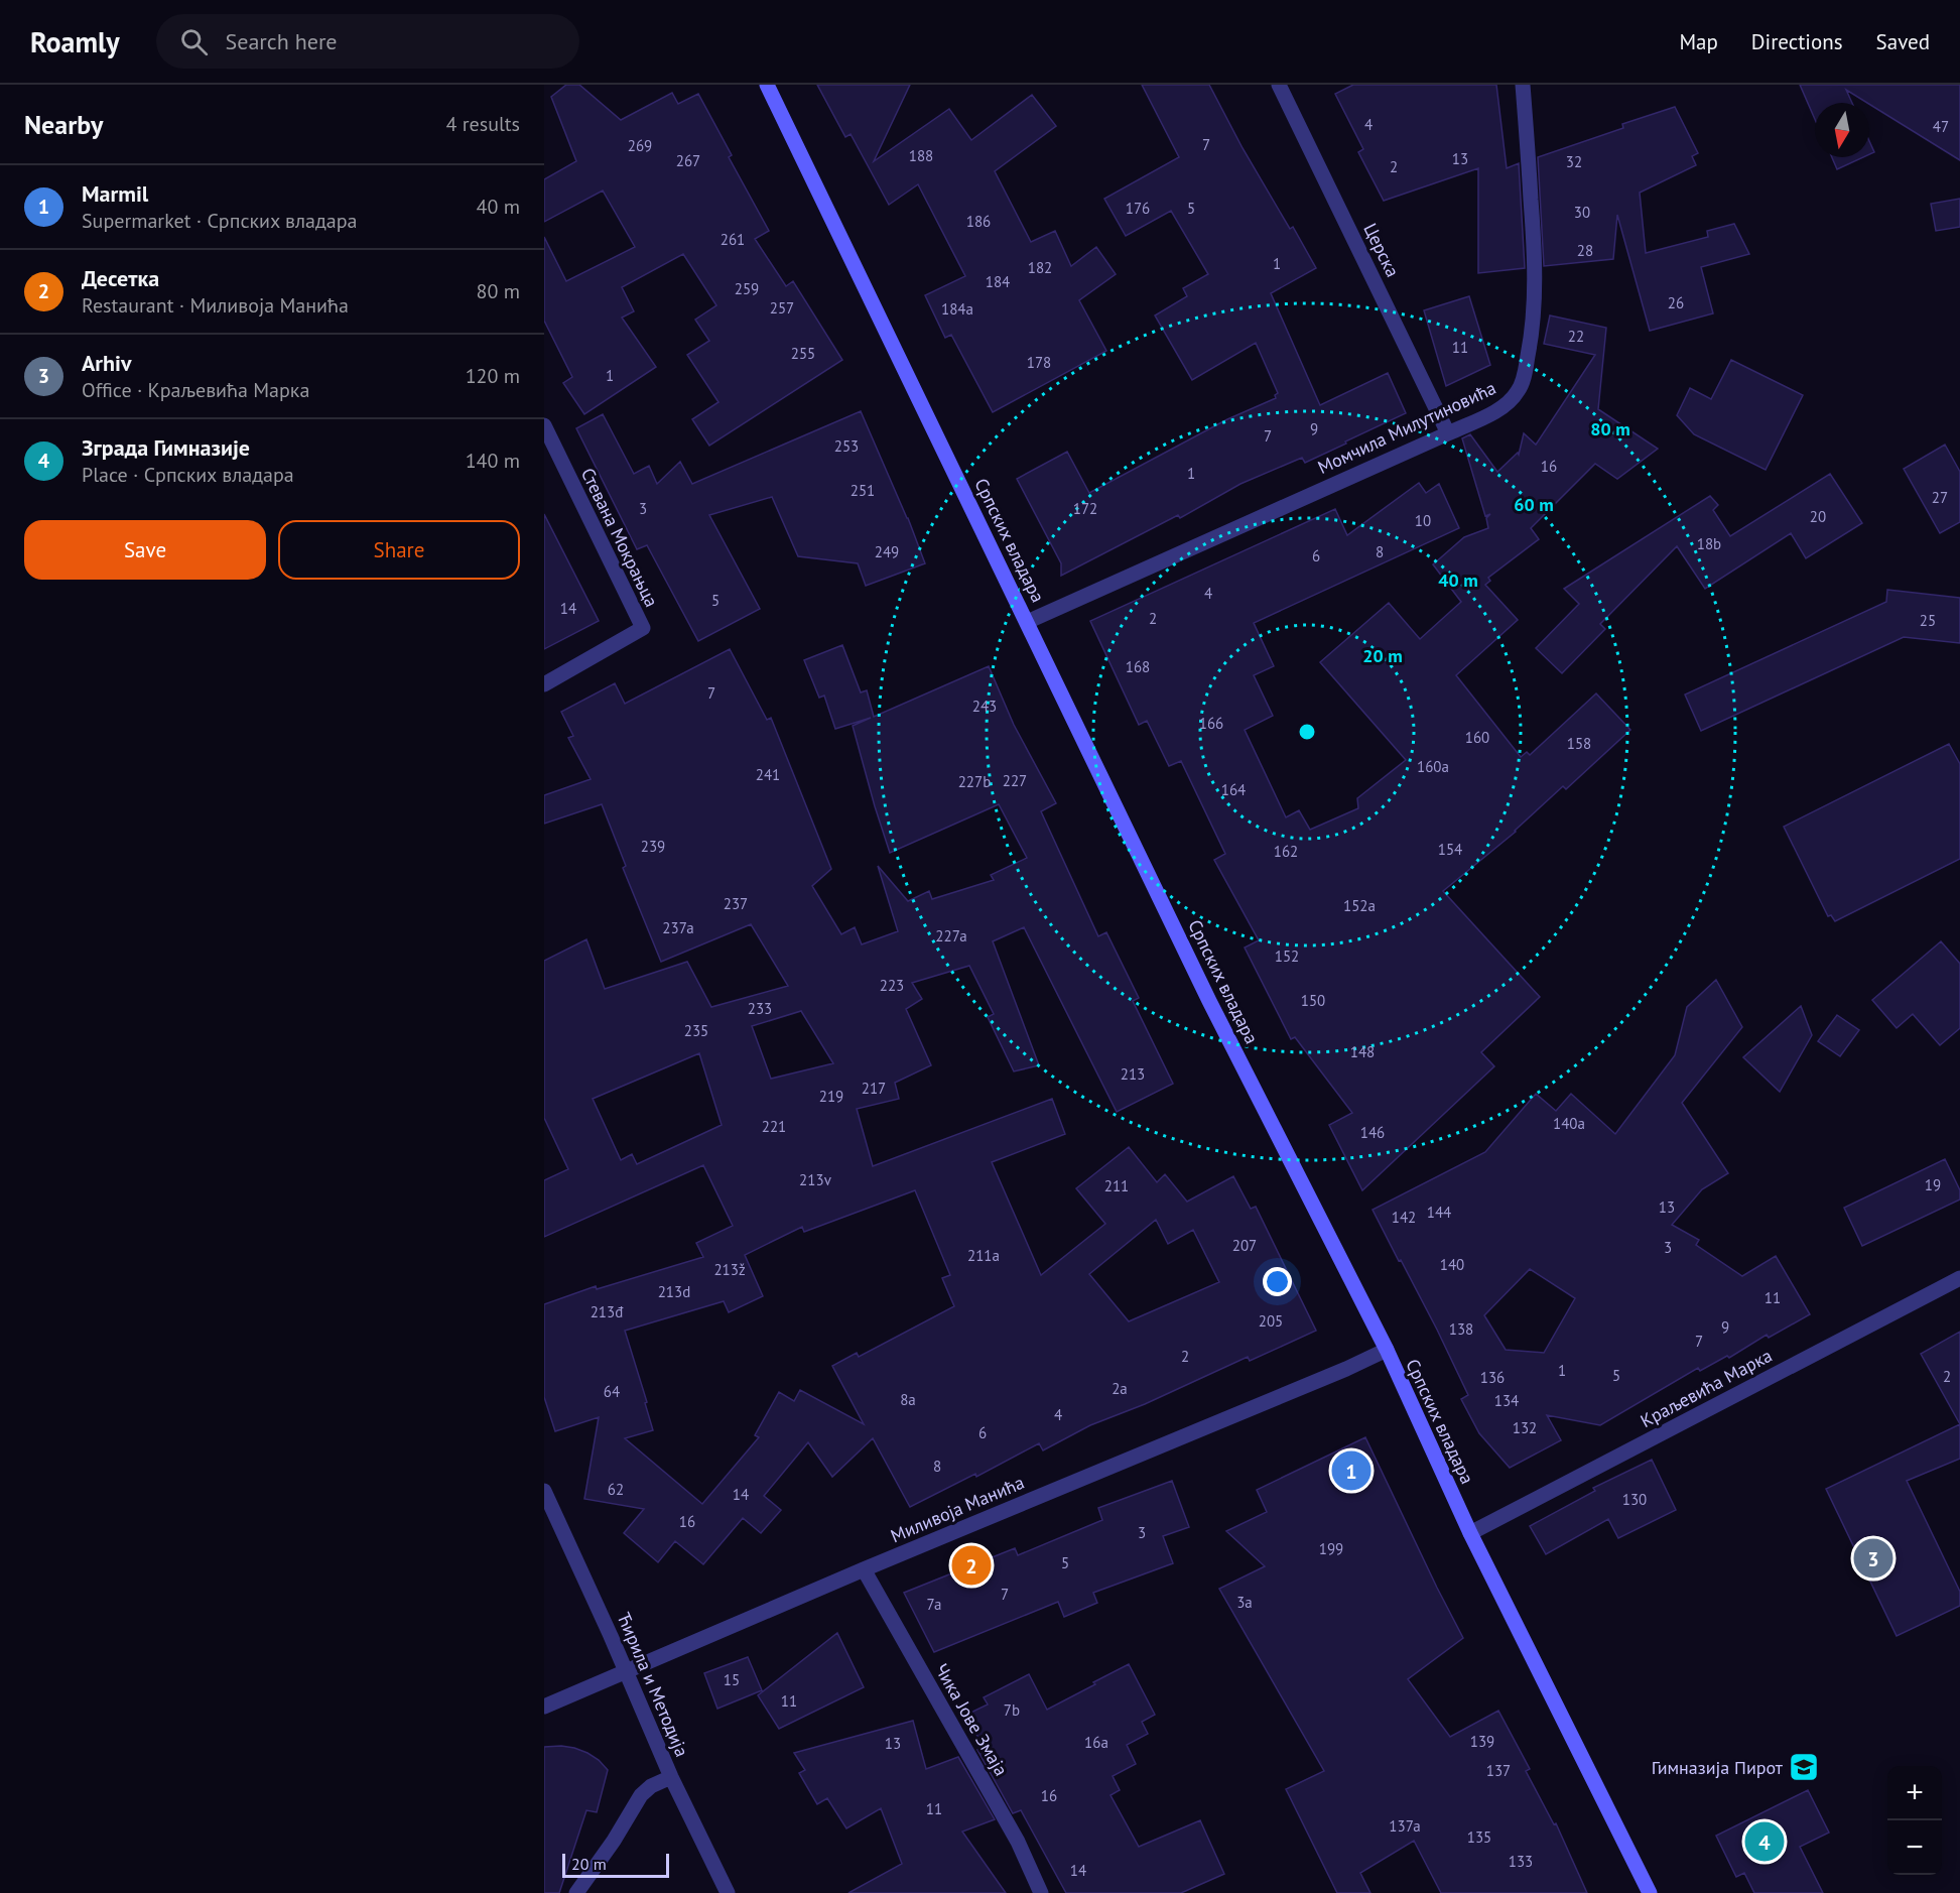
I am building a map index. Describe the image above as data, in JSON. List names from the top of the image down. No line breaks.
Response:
{"streets":{"main road":["Српских владара"],"street":["Церска","Момчила Милутиновића","Стевана Мокрањца","Краљевића Марка","Миливоја Манића","Ћирила и Методија","Чика Јове Змаја"]},"crossings":[["Церска","Момчила Милутиновића"],["Момчила Милутиновића","Српских владара"],["Српских владара","Краљевића Марка"],["Српских владара","Миливоја Манића"],["Миливоја Манића","Ћирила и Методија"],["Миливоја Манића","Чика Јове Змаја"]],"places":{"school or university":["Гимназија Пирот"]},"house_numbers":["4","47","7","269","188","13","267","32","2","176","5","30","186","261","28","1","182","184","259","26","257","184a","22","11","255","178","1","9","7","253","16","1","251","27","3","172","20","10","18b","249","8","6","4","5","14","2","25","168","7","243","166","160","158","160a","241","227","227b","164","239","154","162","237","152a","237a","227a","152","223","150","233","235","148","213","217","219","140a","221","146","213v","19","211","13","144","142","207","3","211a","140","213ž","213d","11","213đ","205","9","138","7","2","1","5","2","136","2a","64","8a","134","4","132","6","8","62","14","130","16","3","199","5","7","3a","7a","15","11","7b","139","16a","13","137","16","11","137a","135","133","14"],"scale_bar":"20 m","north":"bottom","page":{"header":"Roamly","search":"Search here","nav":["Map","Directions","Saved"],"heading":["Nearby","4 results"],"list":[{"mark":"1","name":"Marmil","note":"Supermarket · Српских владара","value":"40 m"},{"mark":"2","name":"Десетка","note":"Restaurant · Миливоја Манића","value":"80 m"},{"mark":"3","name":"Arhiv","note":"Office · Краљевића Марка","value":"120 m"},{"mark":"4","name":"Зграда Гимназије","note":"Place · Српских владара","value":"140 m"}],"buttons":["Save","Share"],"pins":["1","3","2","4"],"map_buttons":["+","−"],"scale":"20 m"},"rings":["80 m","60 m","40 m","20 m"]}
